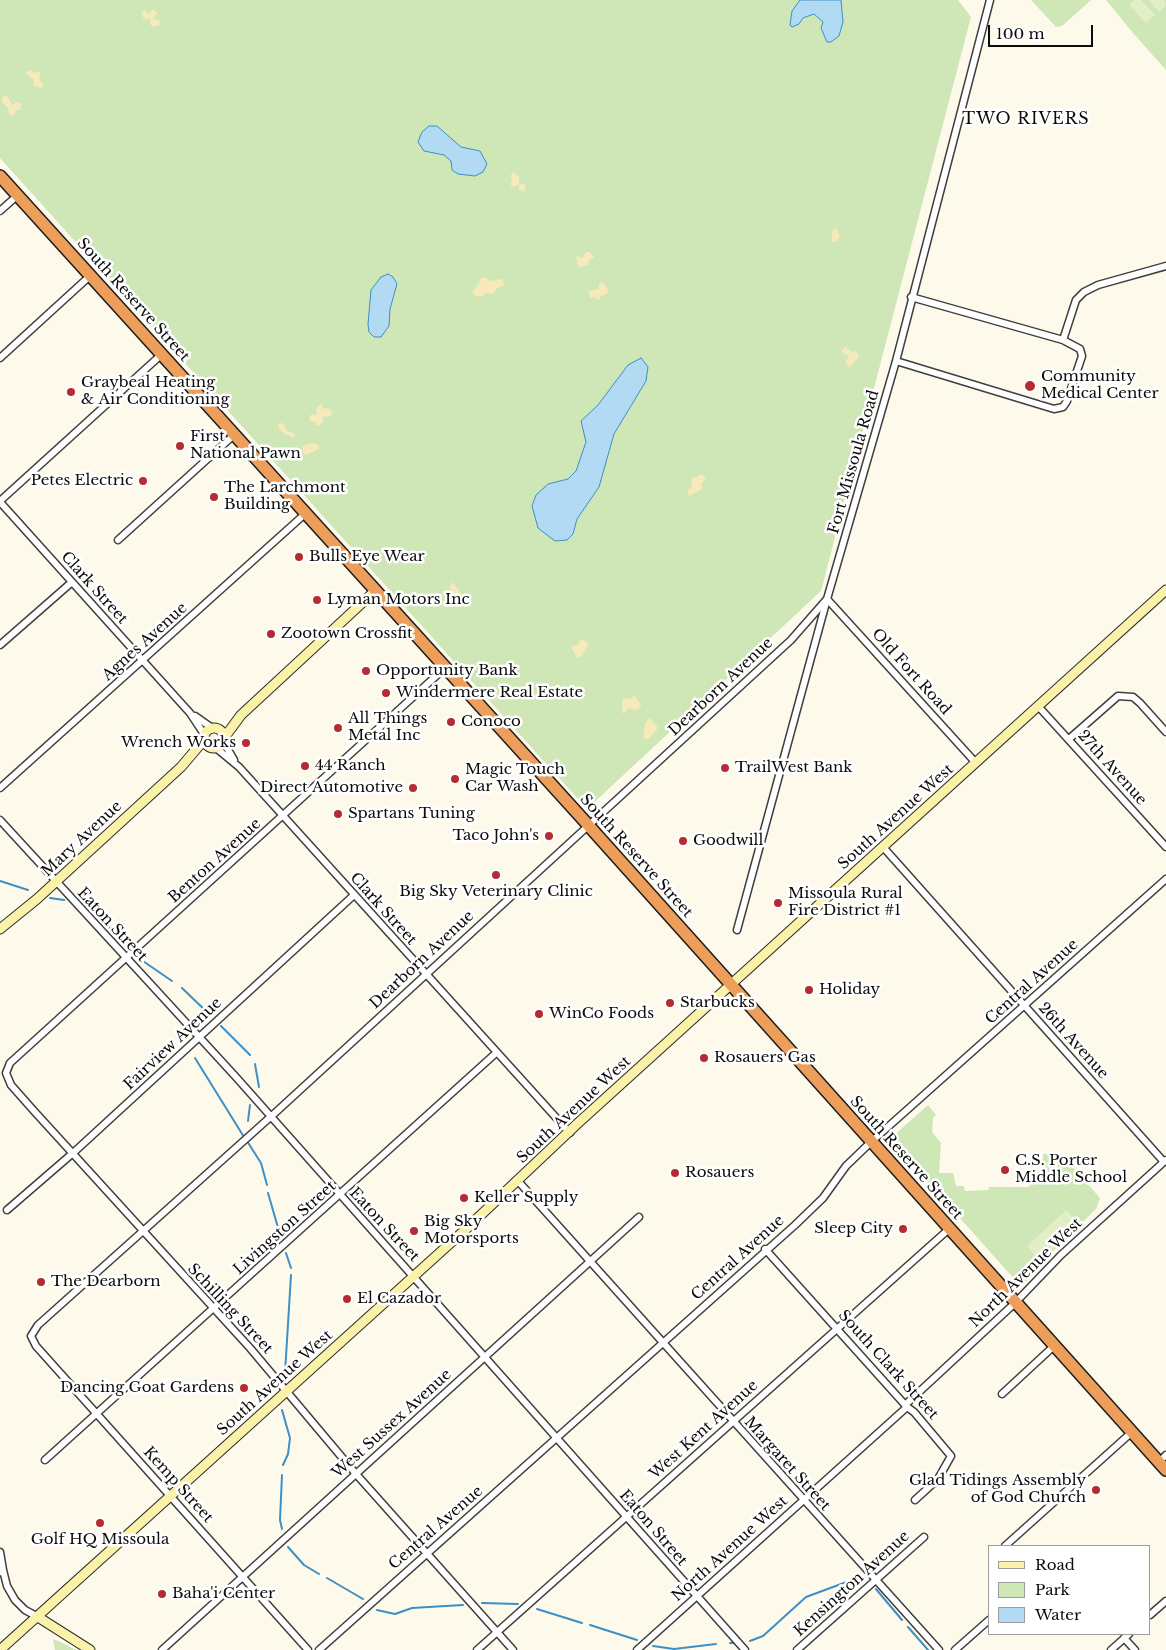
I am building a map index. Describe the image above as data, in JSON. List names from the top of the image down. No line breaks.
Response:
{"streets":{"highway":["South Reserve Street"],"street":["Fort Missoula Road","Clark Street","Agnes Avenue","Old Fort Road","Dearborn Avenue","27th Avenue","South Avenue West","Mary Avenue","Benton Avenue","Eaton Street","Central Avenue","26th Avenue","Fairview Avenue","Livingston Street","North Avenue West","Schilling Street","South Clark Street","West Sussex Avenue","West Kent Avenue","Margaret Street","Kemp Street","Kensington Avenue"]},"crossings":[["South Reserve Street","Agnes Avenue"],["South Reserve Street","Dearborn Avenue"],["South Reserve Street","South Avenue West"],["South Reserve Street","Benton Avenue"],["South Reserve Street","Central Avenue"],["South Reserve Street","North Avenue West"],["South Reserve Street","West Kent Avenue"],["Fort Missoula Road","Old Fort Road"],["Fort Missoula Road","Dearborn Avenue"],["Clark Street","Agnes Avenue"],["Clark Street","Dearborn Avenue"],["Clark Street","South Avenue West"],["Clark Street","Mary Avenue"],["Clark Street","Benton Avenue"],["Clark Street","Fairview Avenue"],["Clark Street","Livingston Street"],["Old Fort Road","Dearborn Avenue"],["Old Fort Road","South Avenue West"],["Dearborn Avenue","Eaton Street"],["Dearborn Avenue","Schilling Street"],["Dearborn Avenue","Kemp Street"],["27th Avenue","South Avenue West"],["South Avenue West","Eaton Street"],["South Avenue West","26th Avenue"],["South Avenue West","Schilling Street"],["South Avenue West","Margaret Street"],["South Avenue West","Kemp Street"],["Mary Avenue","Eaton Street"],["Benton Avenue","Eaton Street"],["Benton Avenue","Schilling Street"],["Eaton Street","Central Avenue"],["Eaton Street","Fairview Avenue"],["Eaton Street","Livingston Street"],["Eaton Street","North Avenue West"],["Eaton Street","West Sussex Avenue"],["Eaton Street","West Kent Avenue"],["Central Avenue","26th Avenue"],["Central Avenue","Schilling Street"],["Central Avenue","South Clark Street"],["Central Avenue","Margaret Street"],["26th Avenue","North Avenue West"],["Fairview Avenue","Schilling Street"],["Livingston Street","Schilling Street"],["Livingston Street","Kemp Street"],["North Avenue West","South Clark Street"],["North Avenue West","Margaret Street"],["Schilling Street","West Sussex Avenue"],["Schilling Street","West Kent Avenue"],["South Clark Street","West Kent Avenue"],["West Sussex Avenue","Margaret Street"],["West Sussex Avenue","Kemp Street"],["West Kent Avenue","Margaret Street"],["Margaret Street","Kensington Avenue"]],"districts":["TWO RIVERS"],"places":["Community Medical Center","Graybeal Heating & Air Conditioning","First National Pawn","Petes Electric","The Larchmont Building","Bulls Eye Wear","Lyman Motors Inc","Zootown Crossfit","Opportunity Bank","Windermere Real Estate","Conoco","All Things Metal Inc","Wrench Works","44 Ranch","TrailWest Bank","Magic Touch Car Wash","Direct Automotive","Spartans Tuning","Taco John's","Goodwill","Big Sky Veterinary Clinic","Missoula Rural Fire District #1","Holiday","Starbucks","WinCo Foods","Rosauers Gas","C.S. Porter Middle School","Rosauers","Keller Supply","Sleep City","Big Sky Motorsports","The Dearborn","El Cazador","Dancing Goat Gardens","Glad Tidings Assembly of God Church","Golf HQ Missoula","Baha'i Center"],"legend":["Road","Park","Water"],"scale_bar":"100 m"}
